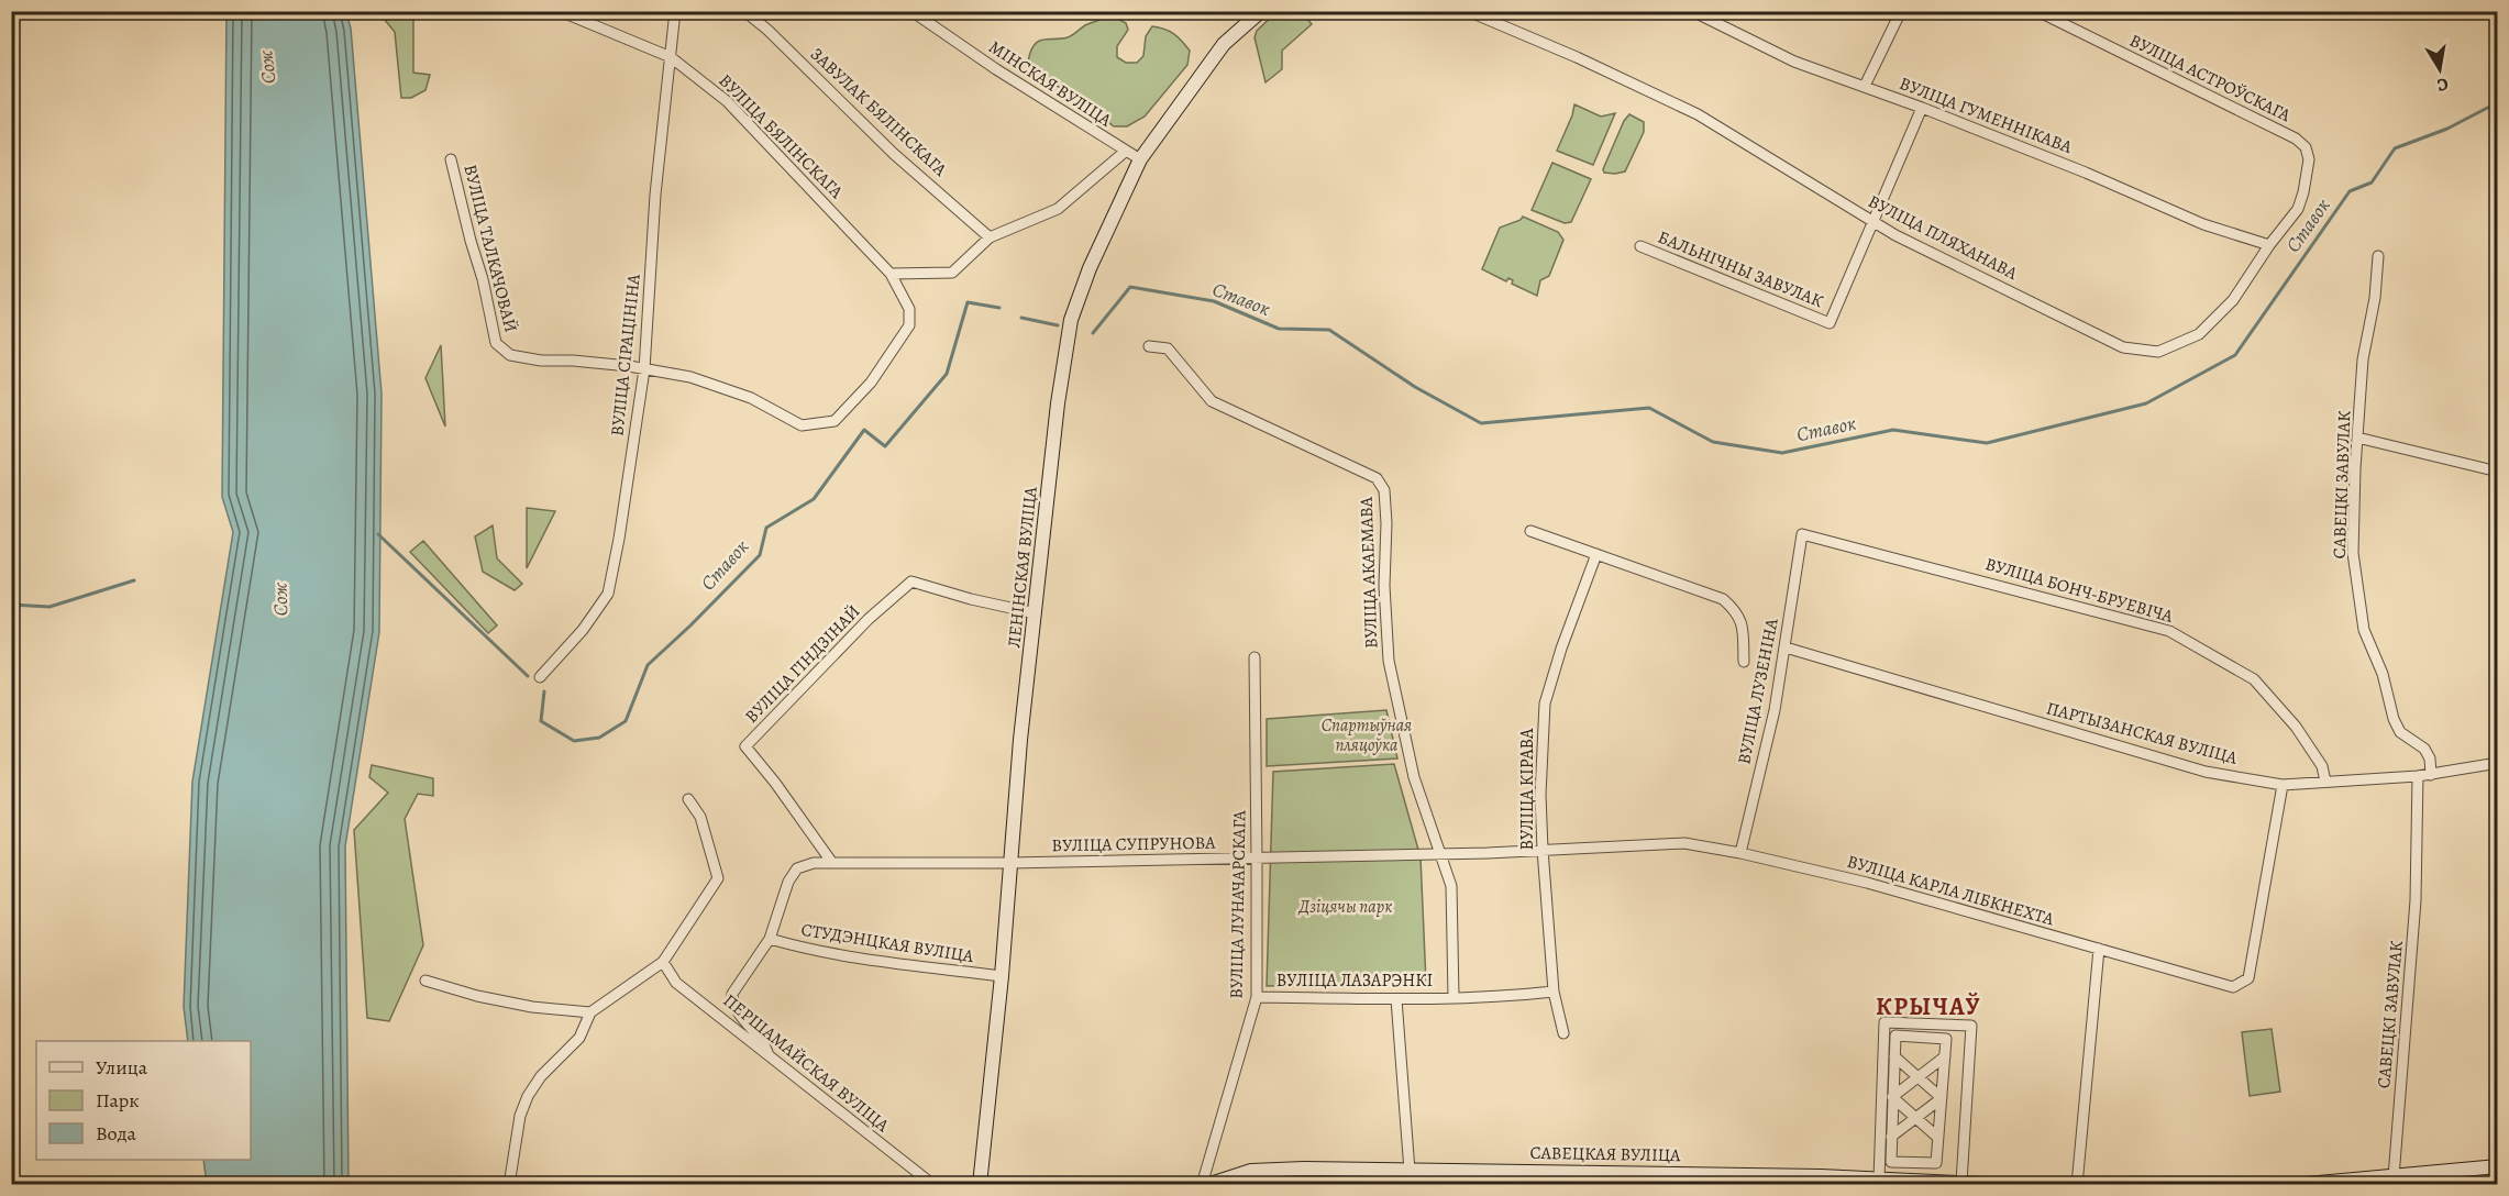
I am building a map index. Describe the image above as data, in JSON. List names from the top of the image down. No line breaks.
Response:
{"streets":{"main road":["ЛЕНІНСКАЯ ВУЛІЦА","САВЕЦКАЯ ВУЛІЦА"],"street":["ВУЛІЦА АСТРОЎСКАГА","МІНСКАЯ ВУЛІЦА","ЗАВУЛАК БЯЛІНСКАГА","ВУЛІЦА ГУМЕННІКАВА","ВУЛІЦА БЯЛІНСКАГА","ВУЛІЦА ПЛЯХАНАВА","ВУЛІЦА ТАЛКАЧОВАЙ","БАЛЬНІЧНЫ ЗАВУЛАК","ВУЛІЦА СІРАЦІНІНА","САВЕЦКІ ЗАВУЛАК","ВУЛІЦА АКАЕМАВА","ВУЛІЦА БОНЧ-БРУЕВІЧА","ВУЛІЦА ГІНДЗІНАЙ","ВУЛІЦА ЛУЗЕНІНА","ПАРТЫЗАНСКАЯ ВУЛІЦА","ВУЛІЦА КІРАВА","ВУЛІЦА СУПРУНОВА","ВУЛІЦА КАРЛА ЛІБКНЕХТА","ВУЛІЦА ЛУНАЧАРСКАГА","СТУДЭНЦКАЯ ВУЛІЦА","ВУЛІЦА ЛАЗАРЭНКІ","ПЕРШАМАЙСКАЯ ВУЛІЦА"]},"crossings":[["ВУЛІЦА АСТРОЎСКАГА","ВУЛІЦА ПЛЯХАНАВА"],["МІНСКАЯ ВУЛІЦА","ЛЕНІНСКАЯ ВУЛІЦА"],["ВУЛІЦА ГУМЕННІКАВА","ВУЛІЦА ПЛЯХАНАВА"],["ВУЛІЦА ГУМЕННІКАВА","БАЛЬНІЧНЫ ЗАВУЛАК"],["ВУЛІЦА БЯЛІНСКАГА","ВУЛІЦА ТАЛКАЧОВАЙ"],["ВУЛІЦА БЯЛІНСКАГА","ВУЛІЦА СІРАЦІНІНА"],["ВУЛІЦА ПЛЯХАНАВА","БАЛЬНІЧНЫ ЗАВУЛАК"],["ВУЛІЦА ТАЛКАЧОВАЙ","ВУЛІЦА СІРАЦІНІНА"],["САВЕЦКІ ЗАВУЛАК","ПАРТЫЗАНСКАЯ ВУЛІЦА"],["ЛЕНІНСКАЯ ВУЛІЦА","ВУЛІЦА ГІНДЗІНАЙ"],["ЛЕНІНСКАЯ ВУЛІЦА","ВУЛІЦА СУПРУНОВА"],["ЛЕНІНСКАЯ ВУЛІЦА","СТУДЭНЦКАЯ ВУЛІЦА"],["ВУЛІЦА АКАЕМАВА","ВУЛІЦА СУПРУНОВА"],["ВУЛІЦА АКАЕМАВА","ВУЛІЦА КАРЛА ЛІБКНЕХТА"],["ВУЛІЦА АКАЕМАВА","ВУЛІЦА ЛАЗАРЭНКІ"],["ВУЛІЦА БОНЧ-БРУЕВІЧА","ВУЛІЦА ЛУЗЕНІНА"],["ВУЛІЦА БОНЧ-БРУЕВІЧА","ПАРТЫЗАНСКАЯ ВУЛІЦА"],["ВУЛІЦА ГІНДЗІНАЙ","ВУЛІЦА СУПРУНОВА"],["ВУЛІЦА ЛУЗЕНІНА","ПАРТЫЗАНСКАЯ ВУЛІЦА"],["ВУЛІЦА ЛУЗЕНІНА","ВУЛІЦА КАРЛА ЛІБКНЕХТА"],["ПАРТЫЗАНСКАЯ ВУЛІЦА","ВУЛІЦА КАРЛА ЛІБКНЕХТА"],["ВУЛІЦА КІРАВА","ВУЛІЦА КАРЛА ЛІБКНЕХТА"],["ВУЛІЦА КІРАВА","ВУЛІЦА ЛАЗАРЭНКІ"],["ВУЛІЦА СУПРУНОВА","ВУЛІЦА КАРЛА ЛІБКНЕХТА"],["ВУЛІЦА СУПРУНОВА","ВУЛІЦА ЛУНАЧАРСКАГА"],["ВУЛІЦА ЛУНАЧАРСКАГА","ВУЛІЦА ЛАЗАРЭНКІ"]],"districts":["КРЫЧАЎ"],"water":["Сож","Ставок"],"parks":["Спартыўная пляцоўка","Дзіцячы парк"],"legend":["Улица","Парк","Вода"],"north":"bottom"}
